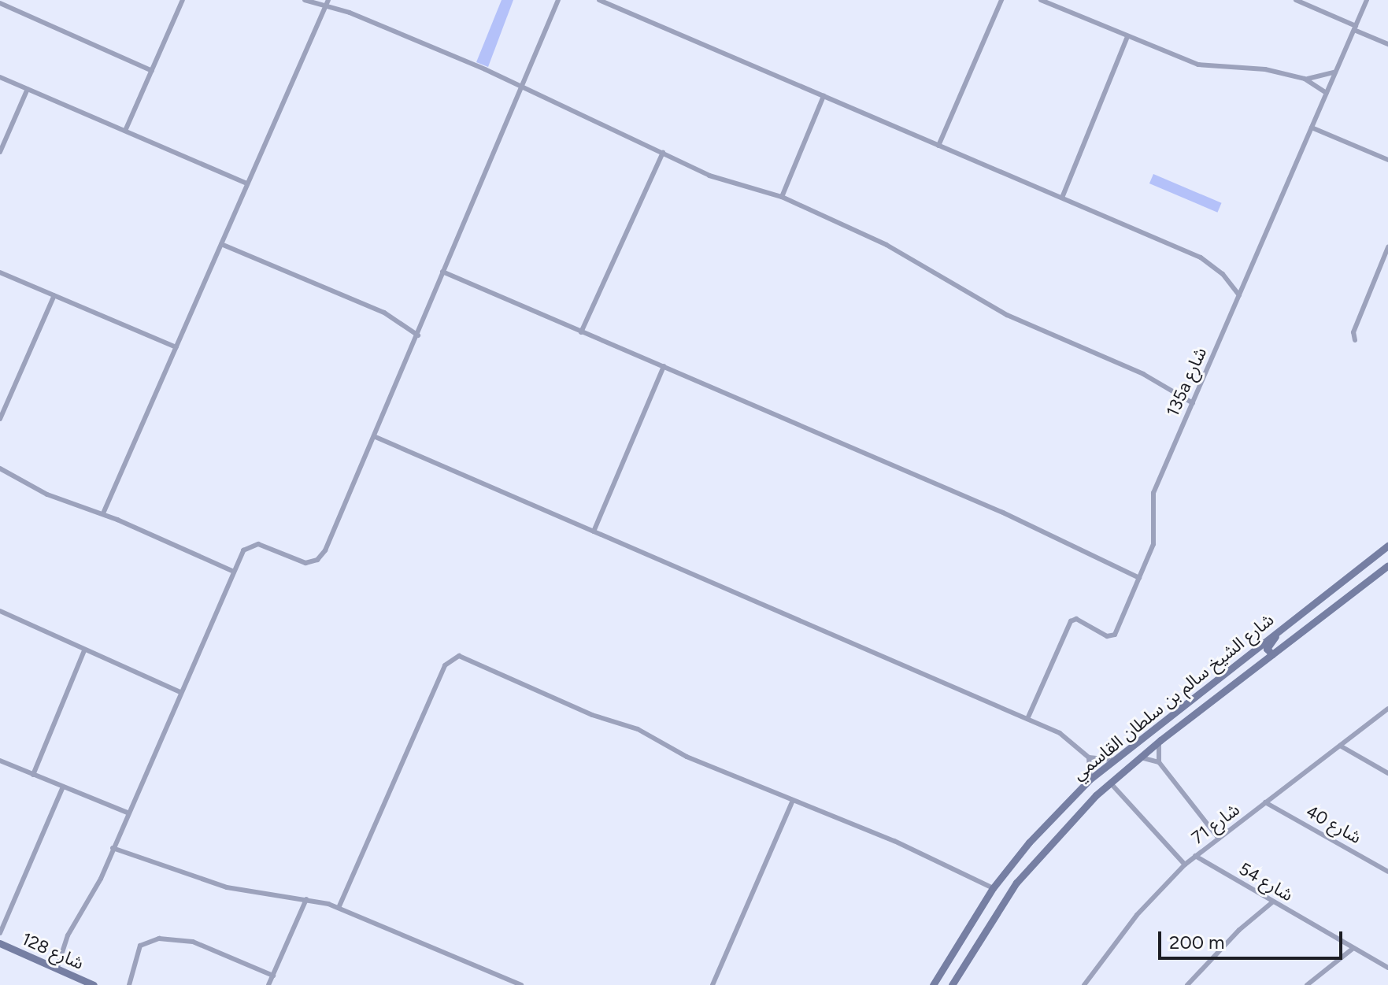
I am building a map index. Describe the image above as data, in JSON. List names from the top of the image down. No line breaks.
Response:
{"streets":{"street":["135a شارع","شارع الشيخ سالم بن سلطان القاسمي","شارع 71","شارع 40","شارع 54","شارع 128"]},"crossings":[["شارع 71","شارع 40"],["شارع 71","شارع 54"]],"scale_bar":"200 m"}
